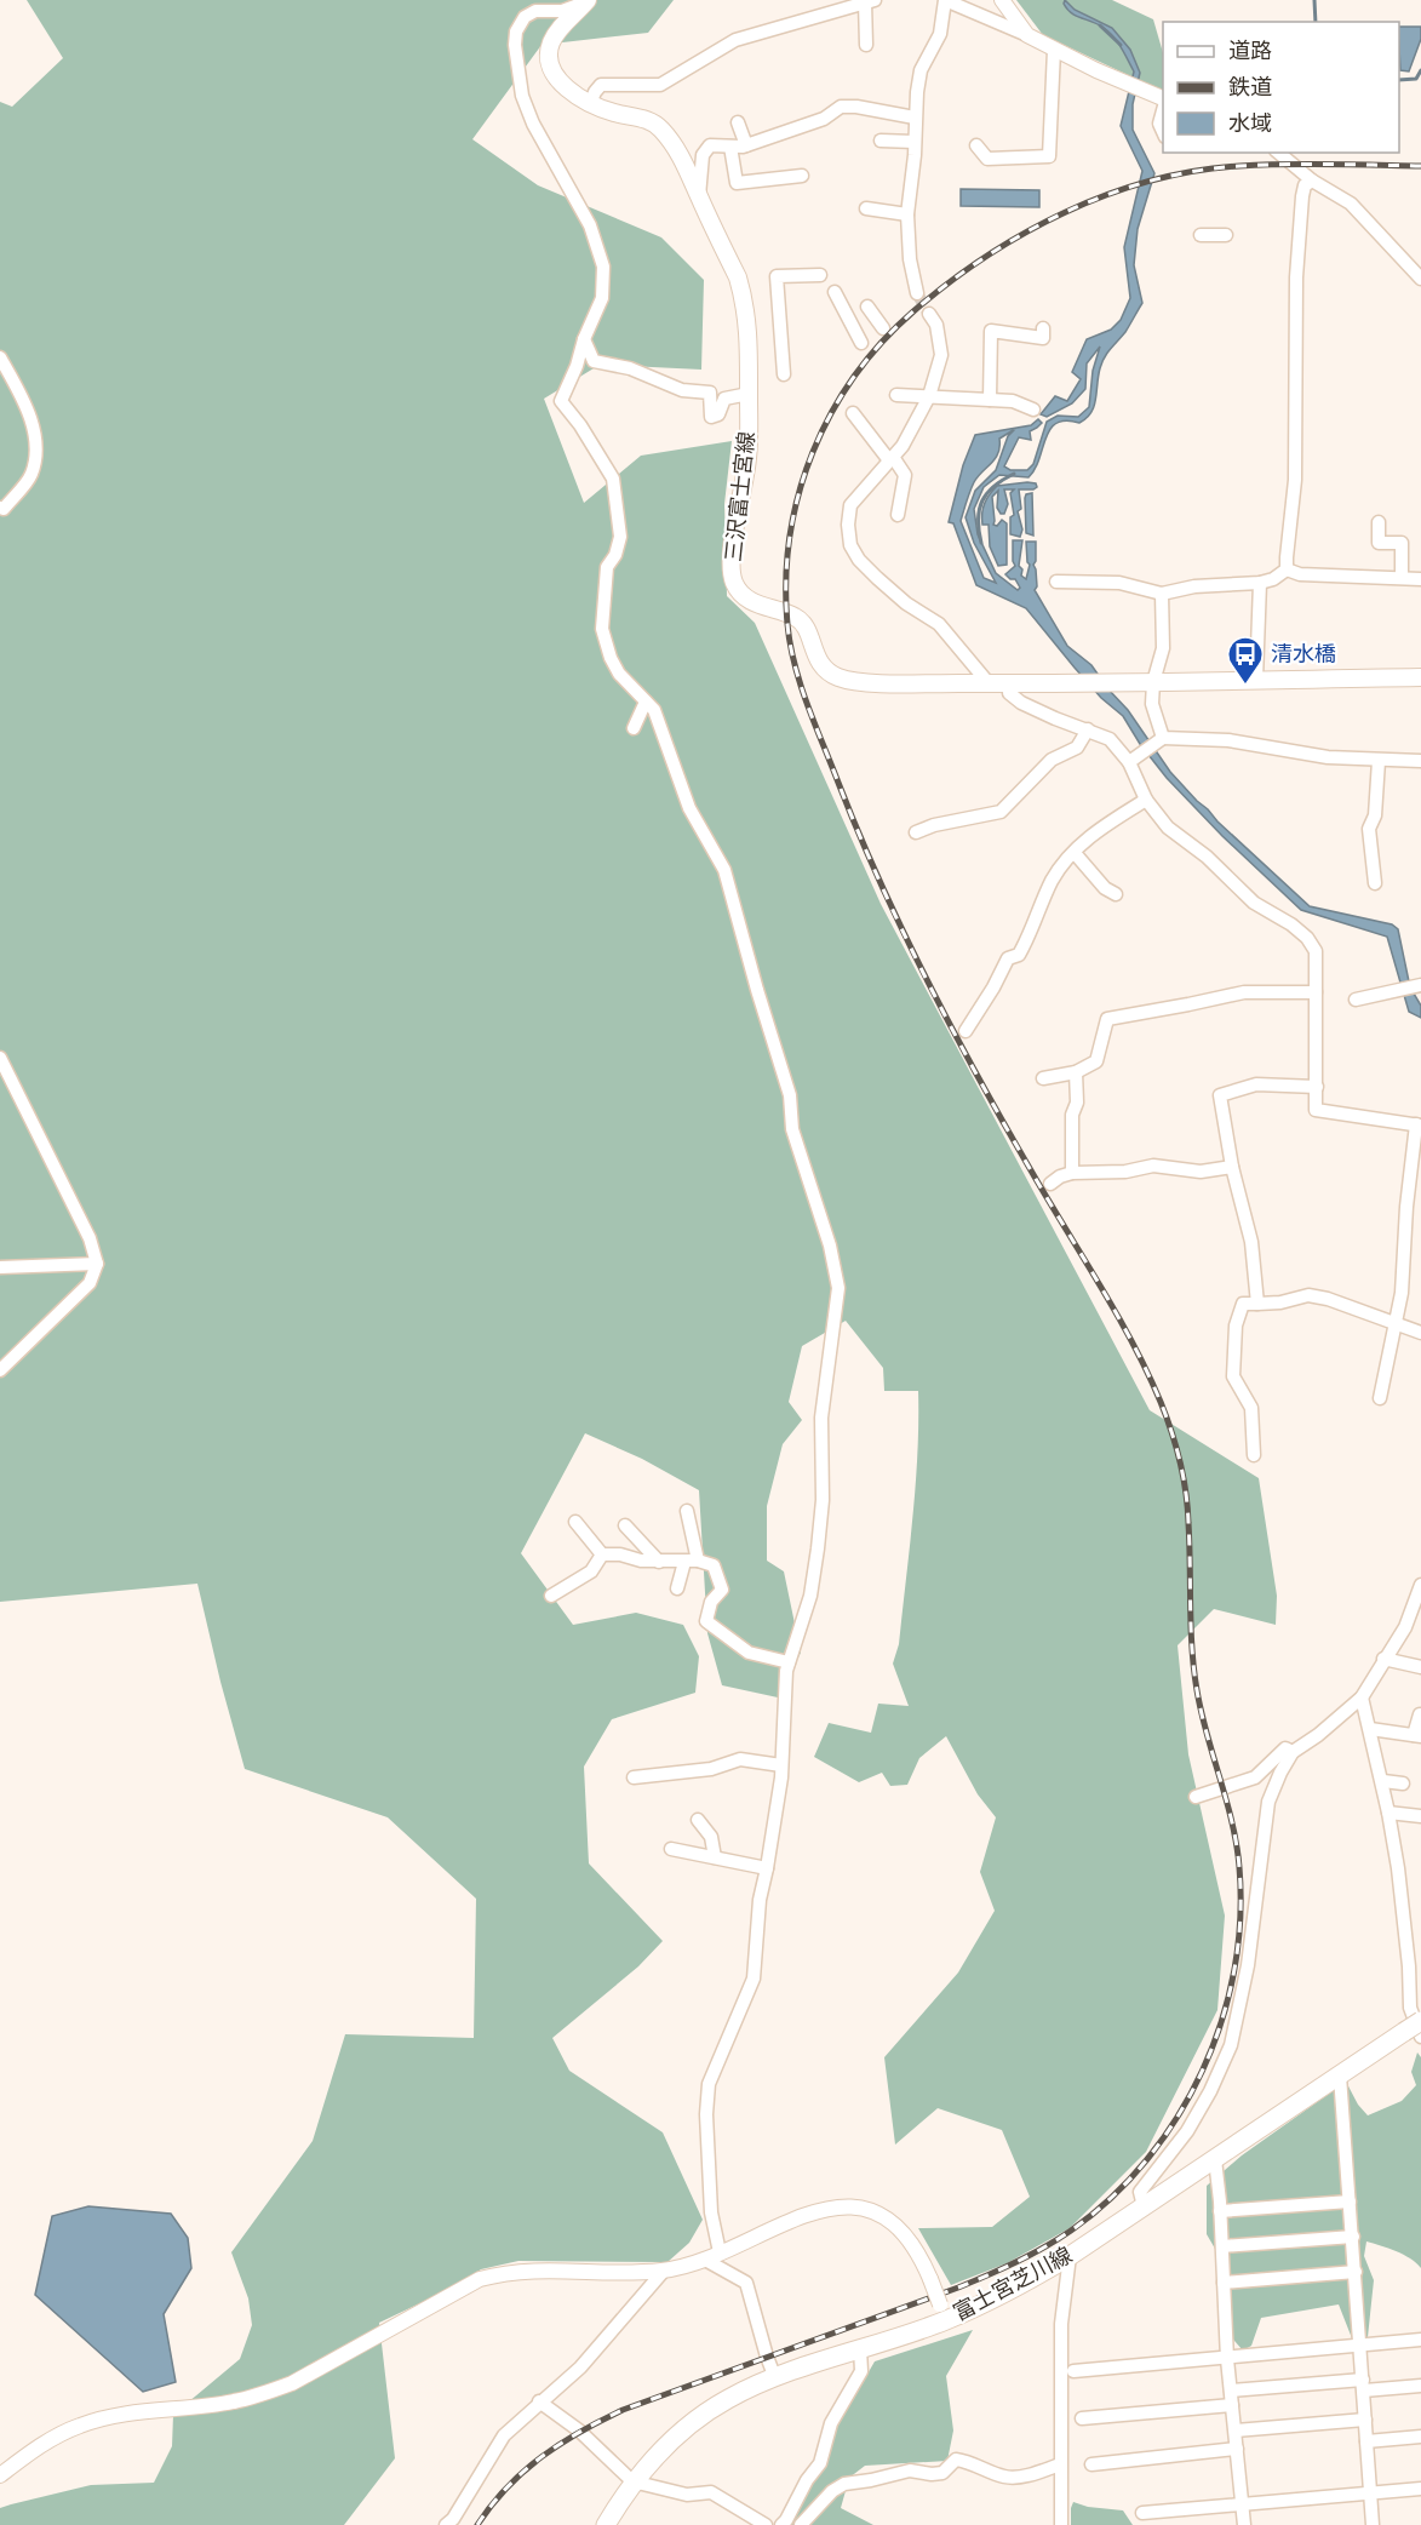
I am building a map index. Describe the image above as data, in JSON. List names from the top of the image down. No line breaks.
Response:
{"streets":{"main road":["三沢富士宮線","富士宮芝川線"]},"places":{"bus stop":["清水橋"]},"legend":["道路","鉄道","水域"]}
